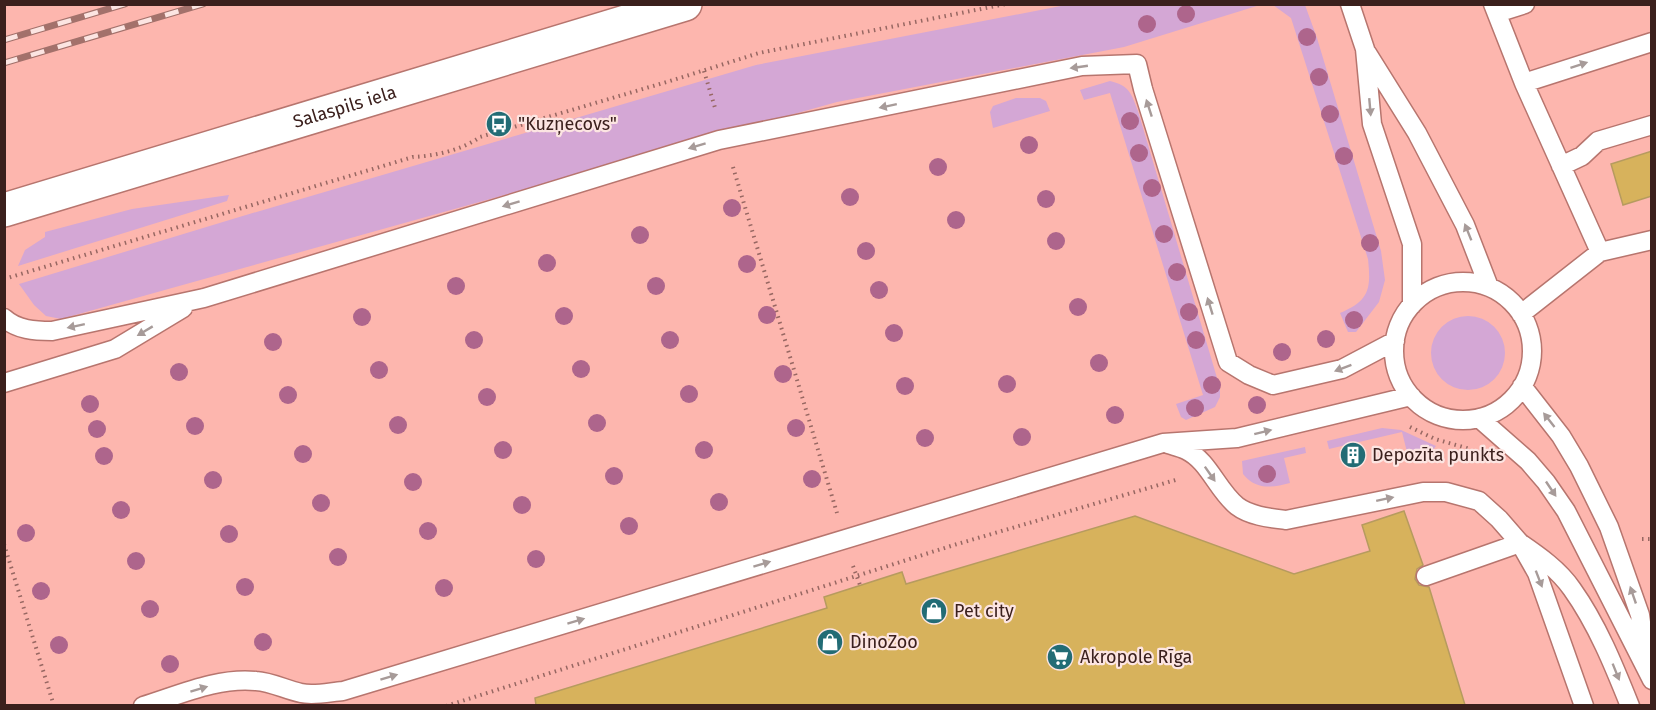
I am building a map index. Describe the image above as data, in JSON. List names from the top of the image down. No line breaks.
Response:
{"streets":{"street":["Salaspils iela"]},"places":{"bus stop":["\"Kuzņecovs\""],"building":["Depozīta punkts"],"shop":["Pet city","DinoZoo"],"supermarket":["Akropole Rīga"]}}
